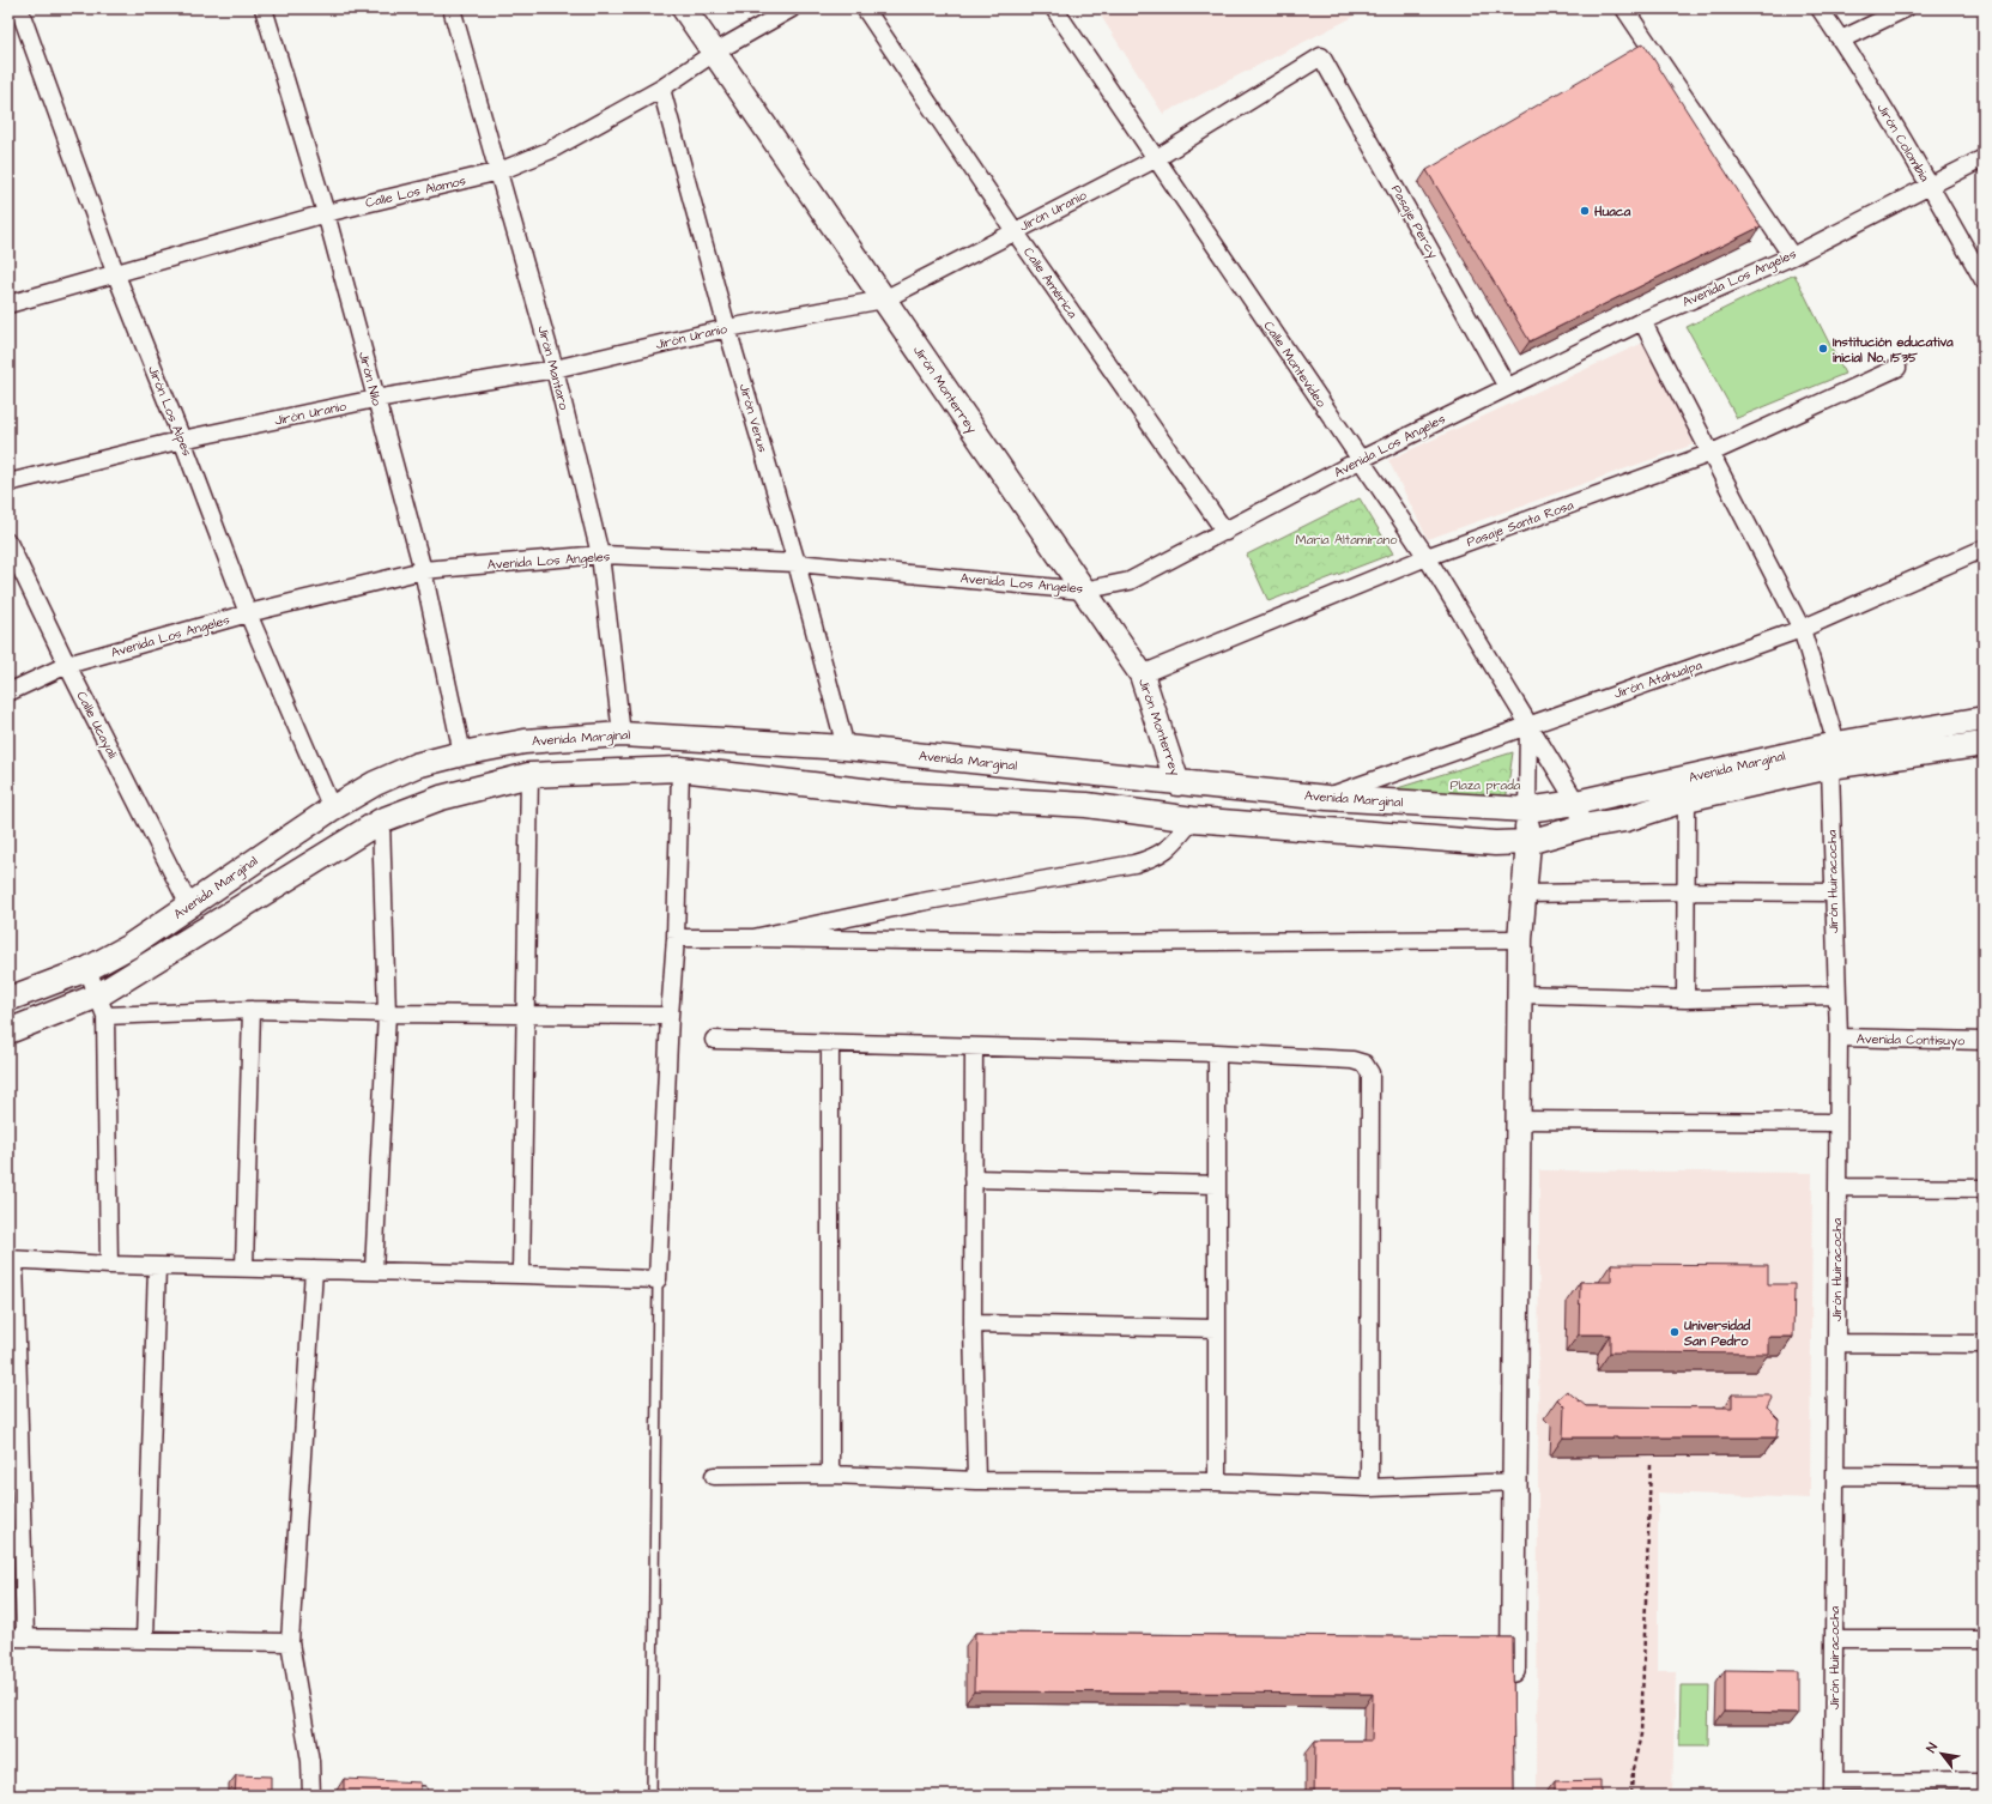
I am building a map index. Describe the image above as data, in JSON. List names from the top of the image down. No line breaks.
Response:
{"streets":{"main road":["Jirón Monterrey","Avenida Marginal"],"street":["Jirón Colombia","Calle Los Alamos","Jirón Uranio","Pasaje Percy","Avenida Los Angeles","Calle América","Calle Montevideo","Jirón Mantaro","Jirón Nilo","Jirón Los Alpes","Jirón Venus","Pasaje Santa Rosa","Jirón Atahualpa","Calle Ucayali","Jirón Huiracocha","Avenida Contisuyo"]},"crossings":[["Jirón Colombia","Avenida Los Angeles"],["Calle Los Alamos","Jirón Mantaro"],["Calle Los Alamos","Jirón Nilo"],["Calle Los Alamos","Jirón Monterrey"],["Calle Los Alamos","Jirón Los Alpes"],["Calle Los Alamos","Jirón Venus"],["Jirón Uranio","Pasaje Percy"],["Jirón Uranio","Calle América"],["Jirón Uranio","Calle Montevideo"],["Jirón Uranio","Jirón Mantaro"],["Jirón Uranio","Jirón Nilo"],["Jirón Uranio","Jirón Monterrey"],["Jirón Uranio","Jirón Los Alpes"],["Jirón Uranio","Jirón Venus"],["Pasaje Percy","Avenida Los Angeles"],["Avenida Los Angeles","Calle América"],["Avenida Los Angeles","Calle Montevideo"],["Avenida Los Angeles","Jirón Mantaro"],["Avenida Los Angeles","Jirón Nilo"],["Avenida Los Angeles","Jirón Monterrey"],["Avenida Los Angeles","Jirón Los Alpes"],["Avenida Los Angeles","Jirón Venus"],["Avenida Los Angeles","Calle Ucayali"],["Avenida Los Angeles","Jirón Huiracocha"],["Calle Montevideo","Pasaje Santa Rosa"],["Calle Montevideo","Jirón Atahualpa"],["Calle Montevideo","Avenida Marginal"],["Jirón Mantaro","Avenida Marginal"],["Jirón Nilo","Avenida Marginal"],["Jirón Monterrey","Pasaje Santa Rosa"],["Jirón Monterrey","Avenida Marginal"],["Jirón Los Alpes","Avenida Marginal"],["Jirón Venus","Avenida Marginal"],["Pasaje Santa Rosa","Jirón Huiracocha"],["Jirón Atahualpa","Avenida Marginal"],["Jirón Atahualpa","Jirón Huiracocha"],["Calle Ucayali","Avenida Marginal"],["Avenida Marginal","Jirón Huiracocha"],["Jirón Huiracocha","Avenida Contisuyo"]],"parks":["Maria Altamirano","Plaza prada"],"places":["Huaca","Institución educativa inicial No. 1535","Universidad San Pedro"],"north":"top left"}
